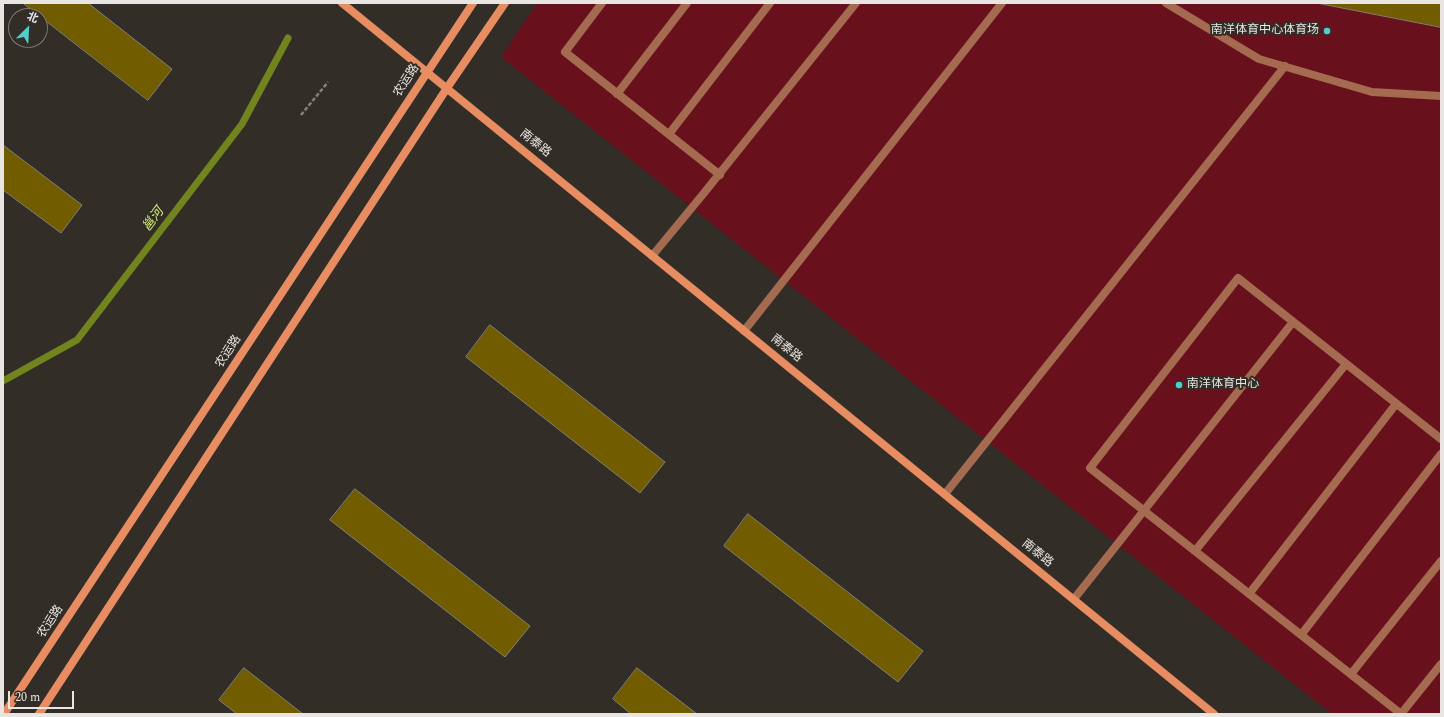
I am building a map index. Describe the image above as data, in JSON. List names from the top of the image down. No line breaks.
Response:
{"streets":{"main road":["农运路","南泰路"]},"crossings":[["农运路","南泰路"]],"water":["邕河"],"places":["南洋体育中心体育场","南洋体育中心"],"scale_bar":"20 m","north":"top right"}
